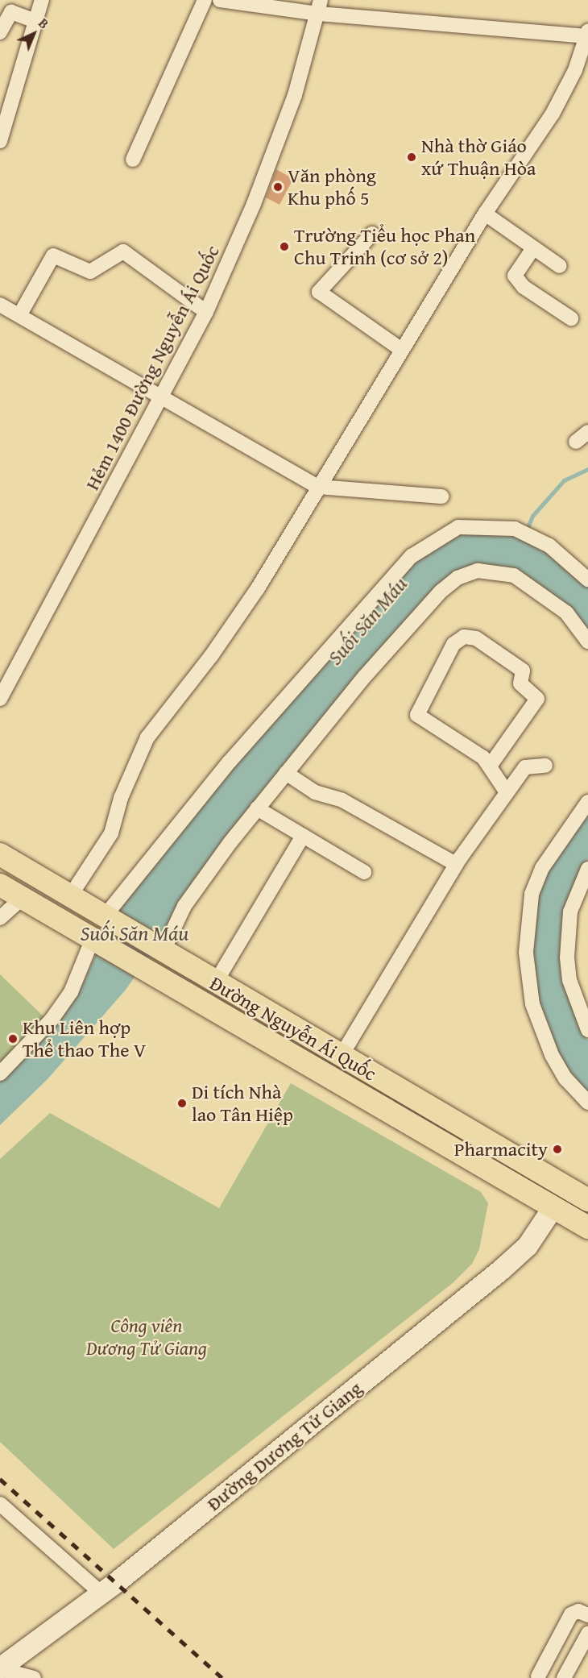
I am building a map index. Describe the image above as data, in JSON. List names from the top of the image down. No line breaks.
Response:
{"streets":{"main road":["Đường Nguyễn Ái Quốc","Đường Dương Tử Giang"],"street":["Hẻm 1400 Đường Nguyễn Ái Quốc"]},"crossings":[["Đường Nguyễn Ái Quốc","Đường Dương Tử Giang"]],"water":["Suối Săn Máu"],"parks":["Công viên Dương Tử Giang"],"places":["Nhà thờ Giáo xứ Thuận Hòa","Văn phòng Khu phố 5","Trường Tiểu học Phan Chu Trinh (cơ sở 2)","Khu Liên hợp Thể thao The V","Di tích Nhà lao Tân Hiệp","Pharmacity"],"north":"top right"}
